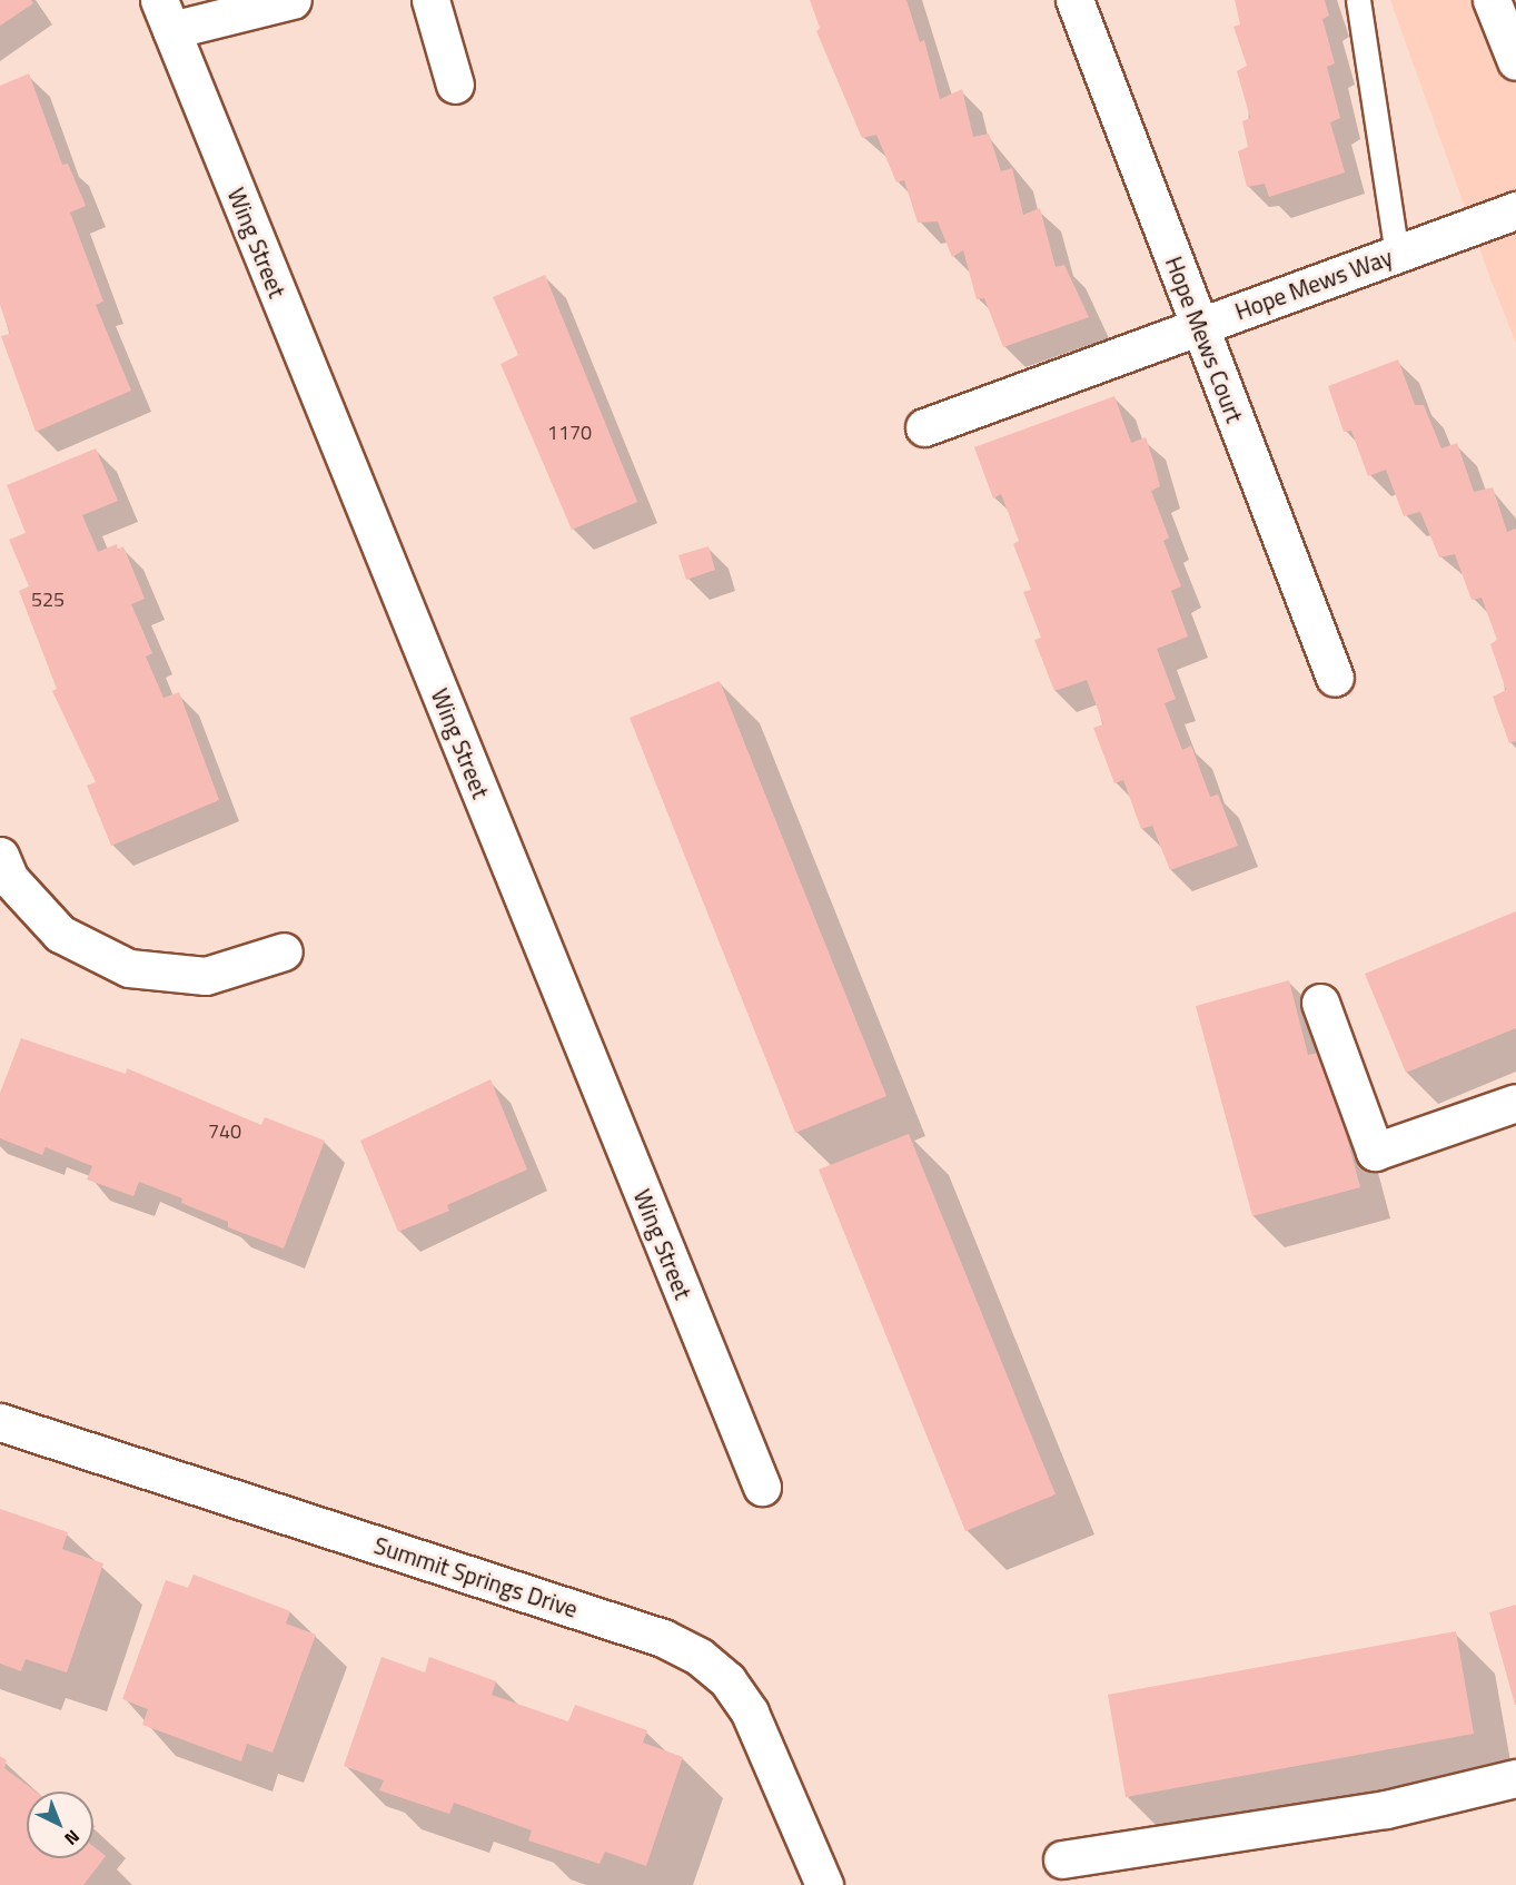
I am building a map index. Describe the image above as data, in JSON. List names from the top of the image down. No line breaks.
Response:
{"streets":{"street":["Wing Street","Hope Mews Way","Hope Mews Court","Summit Springs Drive"]},"crossings":[["Hope Mews Way","Hope Mews Court"]],"house_numbers":["1170","525","740"],"north":"bottom right"}
